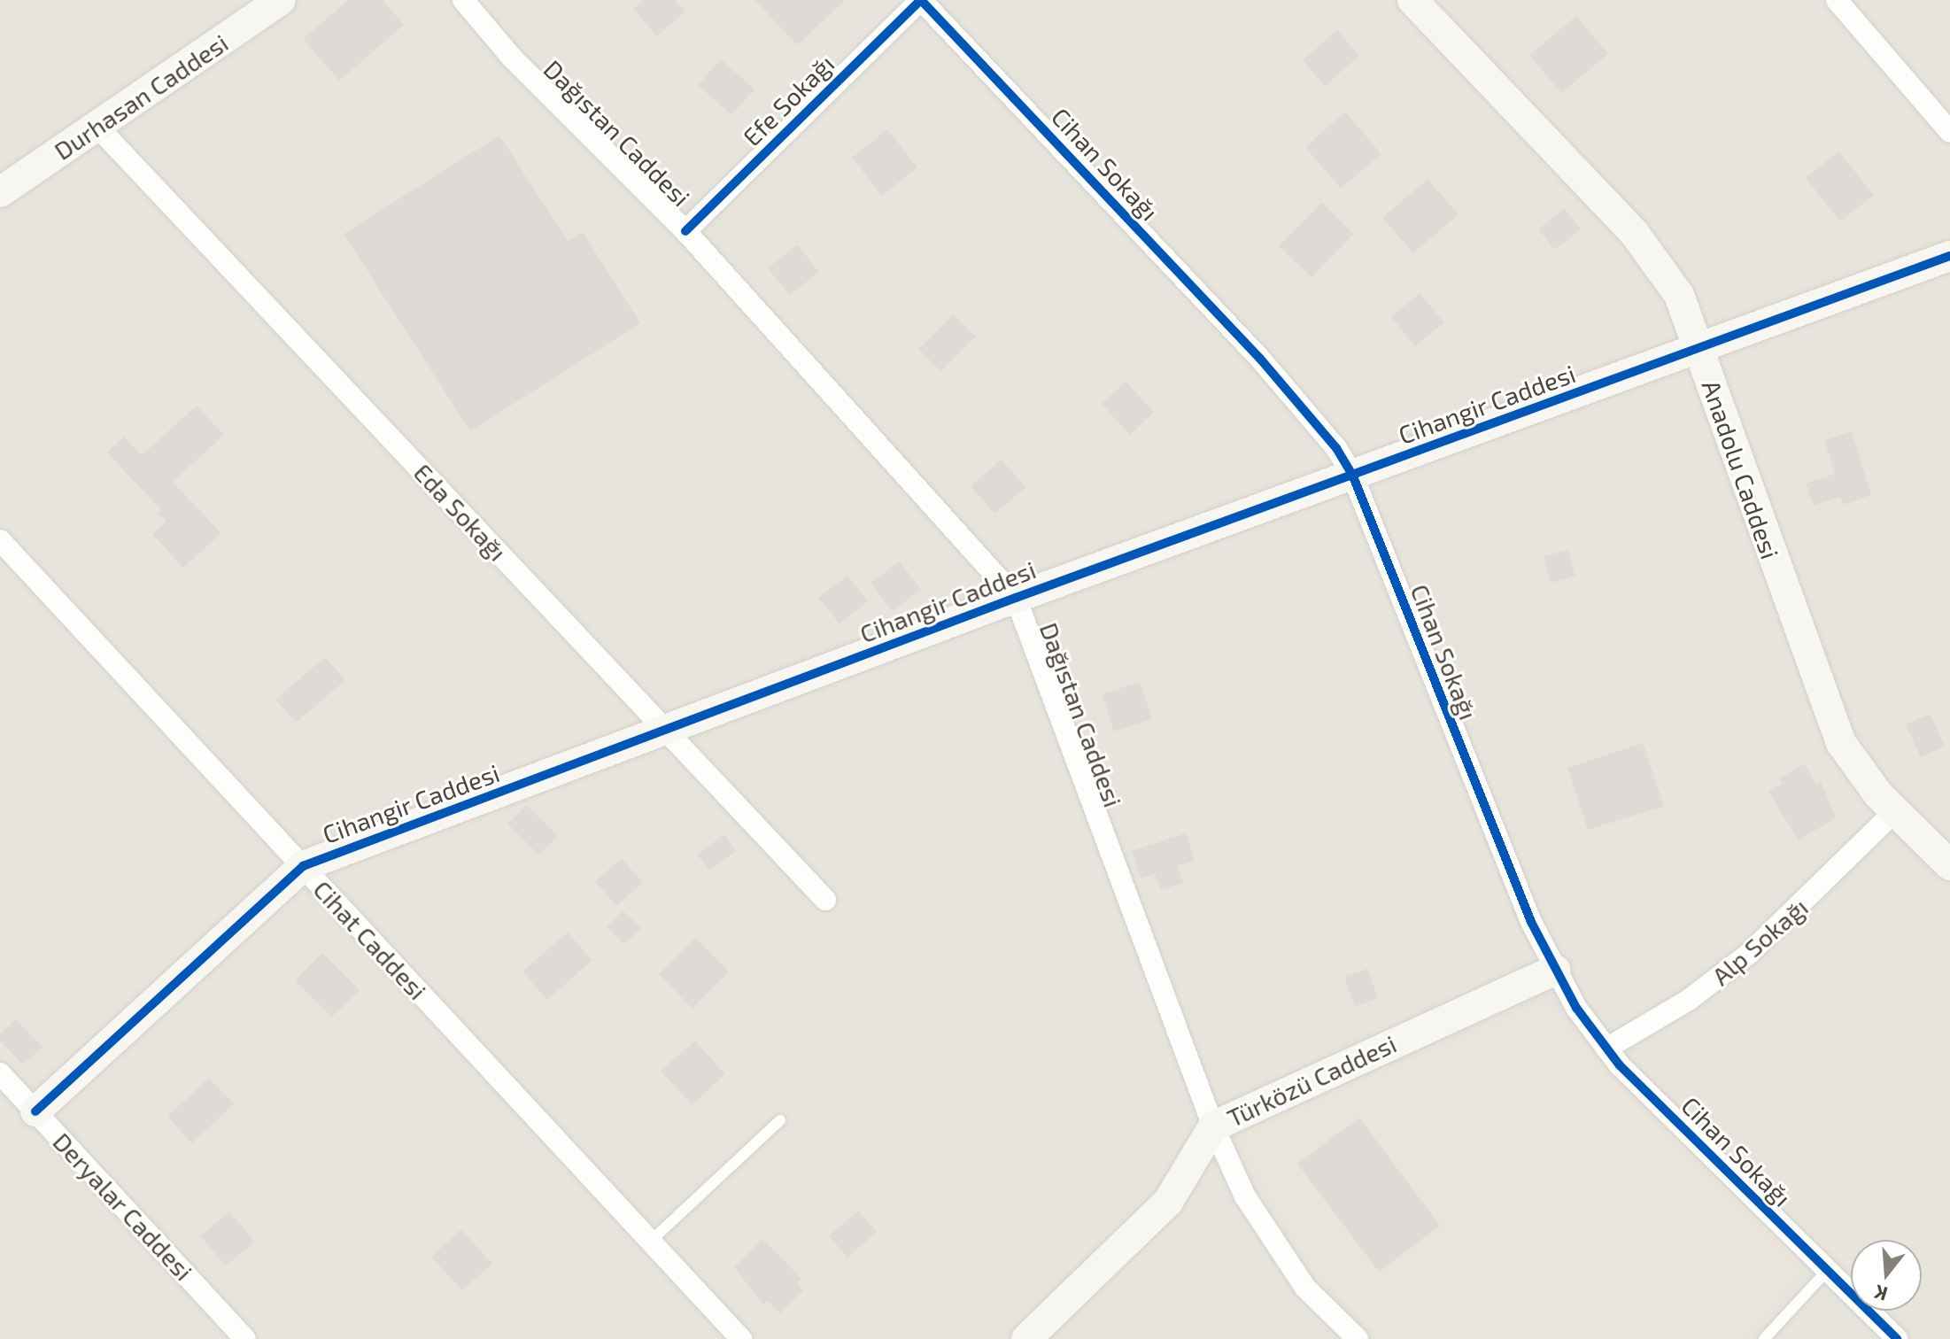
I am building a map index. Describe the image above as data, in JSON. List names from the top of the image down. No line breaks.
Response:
{"streets":{"street":["Durhasan Caddesi","Efe Sokağı","Dağıstan Caddesi","Cihan Sokağı","Cihangir Caddesi","Anadolu Caddesi","Eda Sokağı","Cihat Caddesi","Alp Sokağı","Türközü Caddesi","Deryalar Caddesi"]},"crossings":[["Durhasan Caddesi","Eda Sokağı"],["Efe Sokağı","Dağıstan Caddesi"],["Efe Sokağı","Cihan Sokağı"],["Dağıstan Caddesi","Cihangir Caddesi"],["Dağıstan Caddesi","Türközü Caddesi"],["Cihan Sokağı","Cihangir Caddesi"],["Cihan Sokağı","Alp Sokağı"],["Cihan Sokağı","Türközü Caddesi"],["Cihangir Caddesi","Anadolu Caddesi"],["Cihangir Caddesi","Eda Sokağı"],["Cihangir Caddesi","Cihat Caddesi"],["Cihangir Caddesi","Deryalar Caddesi"],["Anadolu Caddesi","Alp Sokağı"]],"north":"bottom"}
